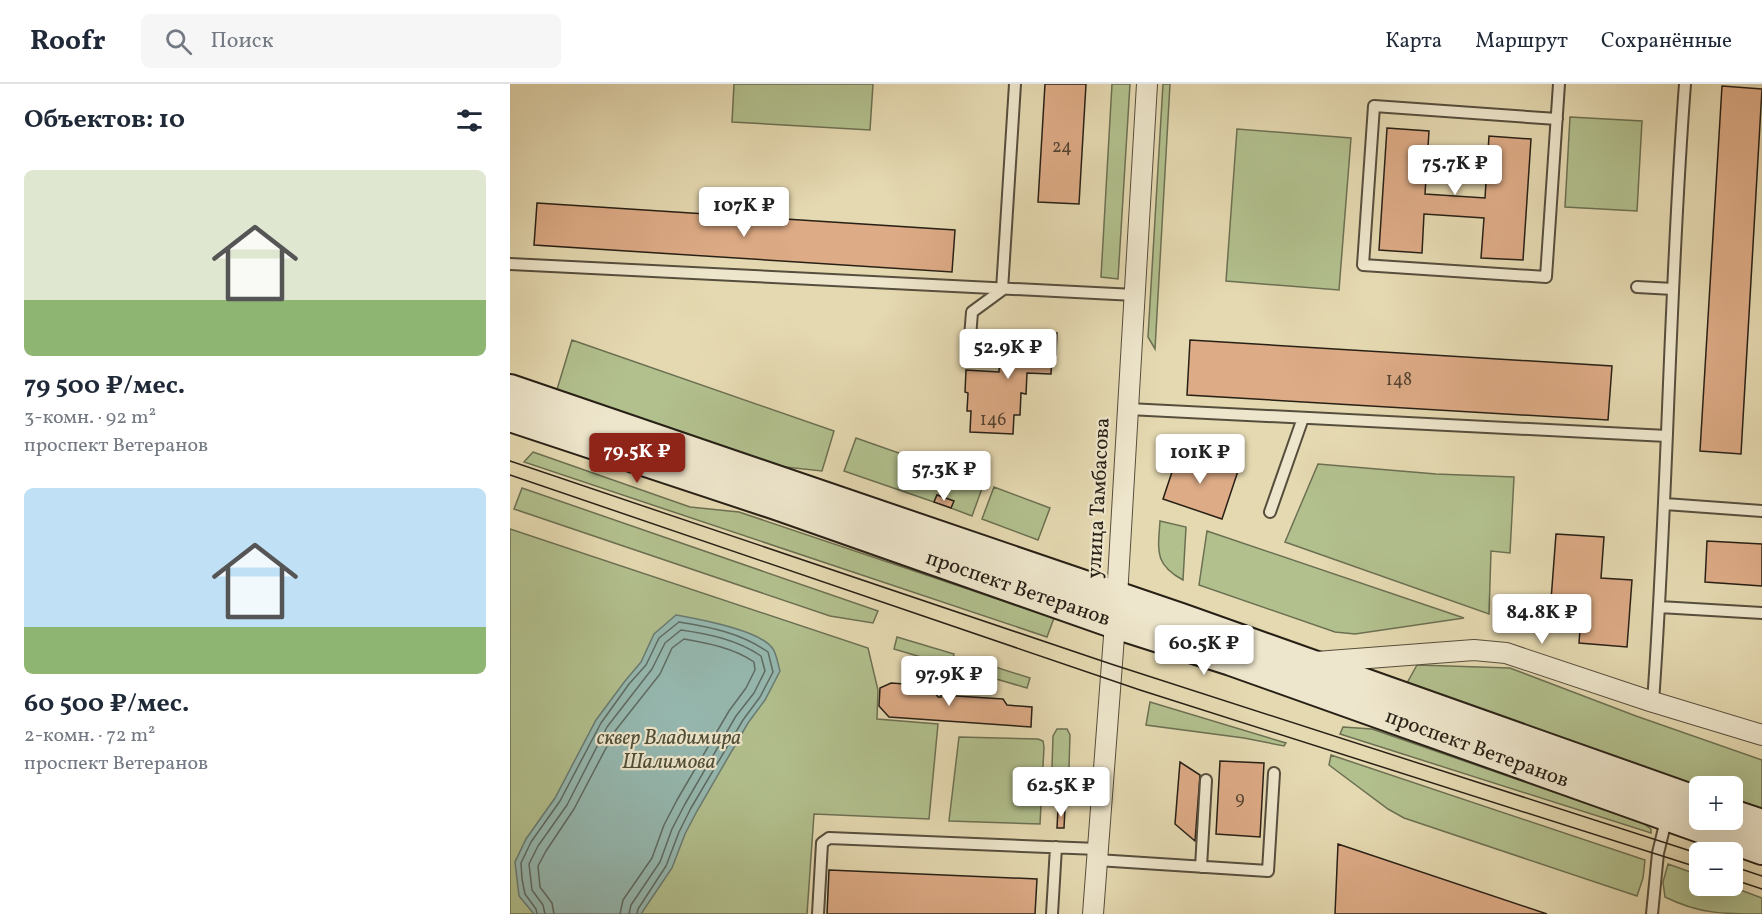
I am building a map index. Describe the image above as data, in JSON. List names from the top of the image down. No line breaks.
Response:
{"streets":{"main road":["проспект Ветеранов"],"street":["улица Тамбасова"]},"crossings":[["улица Тамбасова","проспект Ветеранов"]],"parks":["сквер Владимира Шалимова"],"house_numbers":["24","148","146","9"],"page":{"header":"Roofr","search":"Поиск","nav":["Карта","Маршрут","Сохранённые"],"heading":"Объектов: 10","price":["75.7K ₽","107K ₽","52.9K ₽","79.5K ₽","101K ₽","57.3K ₽","84.8K ₽","60.5K ₽","97.9K ₽","62.5K ₽"],"list":[{"name":"79 500 ₽/мес.","note":"3-комн. · 92 m² · проспект Ветеранов"},{"name":"60 500 ₽/мес.","note":"2-комн. · 72 m² · проспект Ветеранов"}],"map_buttons":["+","−"]}}
